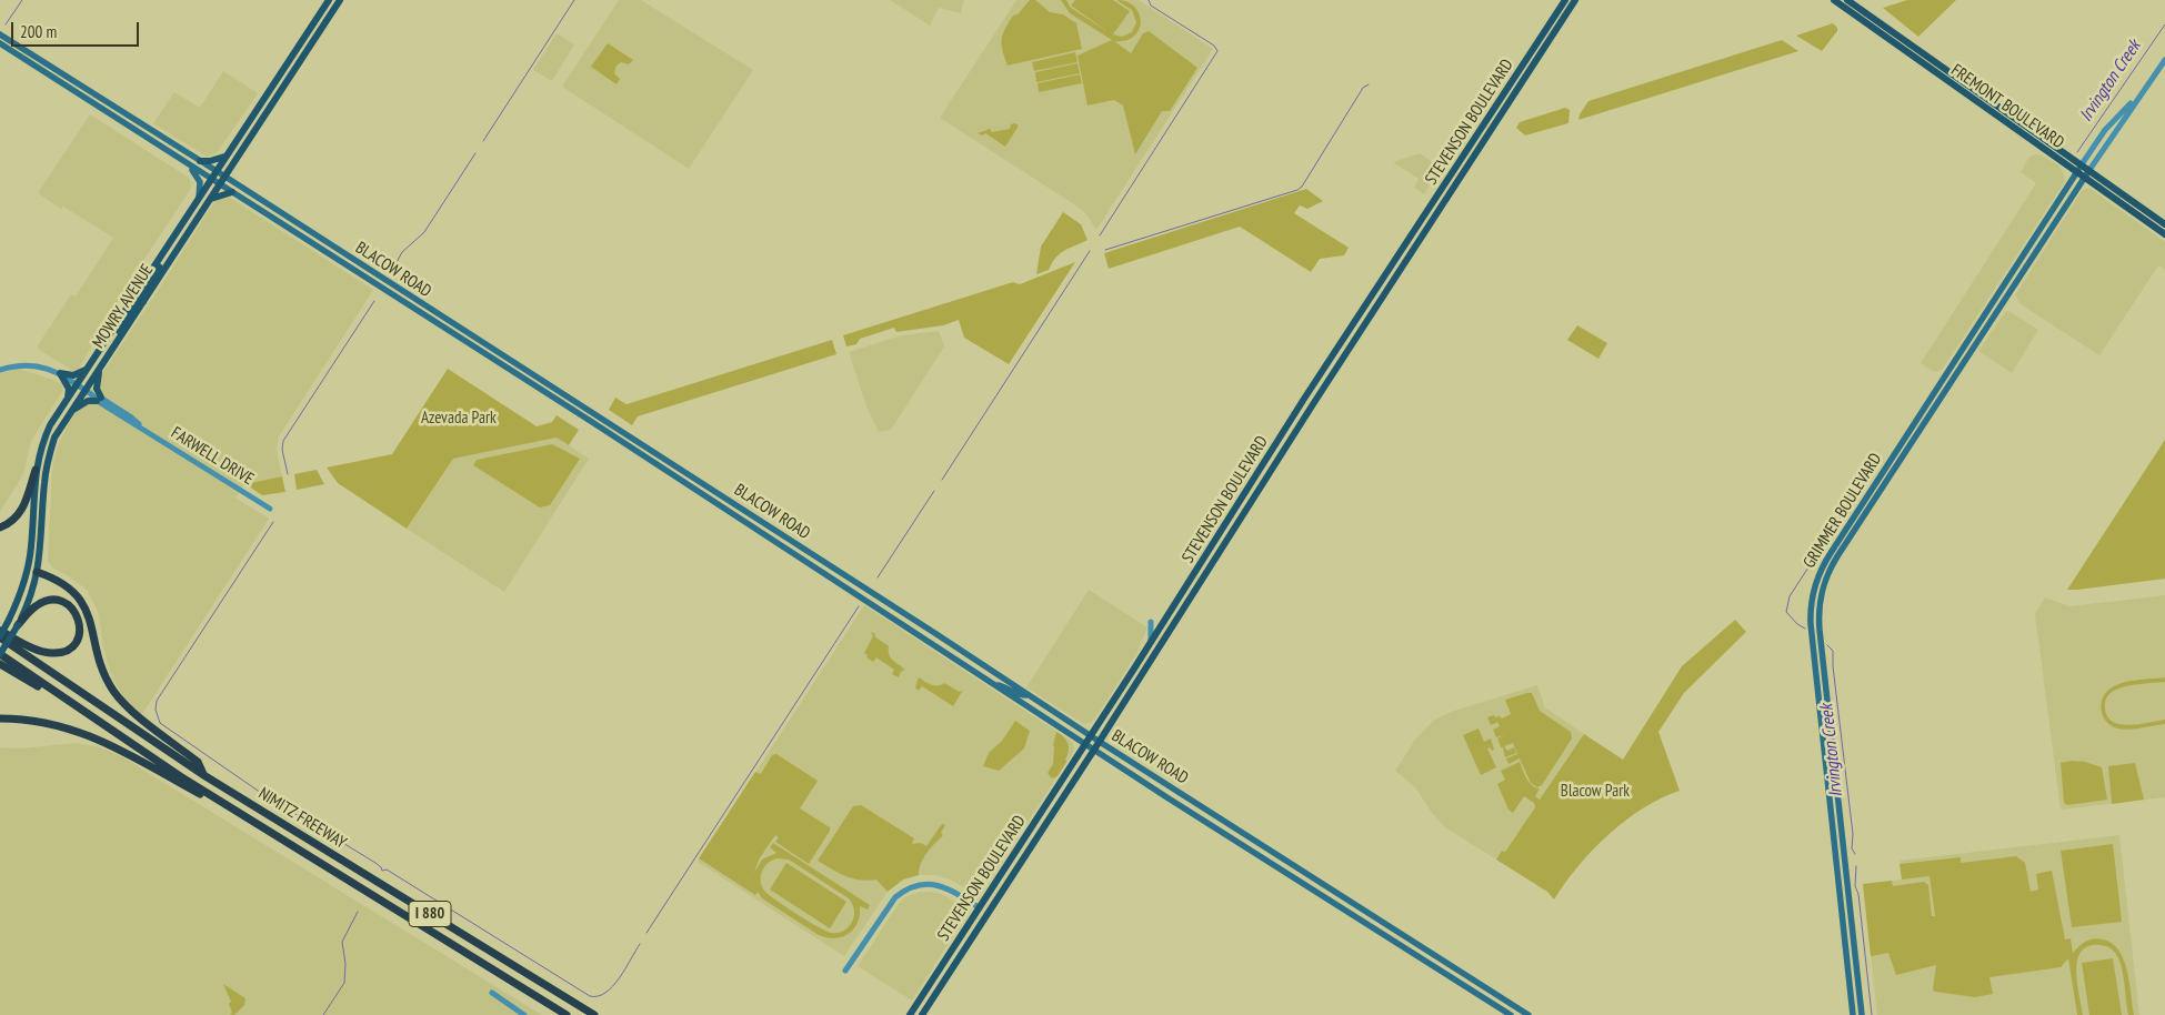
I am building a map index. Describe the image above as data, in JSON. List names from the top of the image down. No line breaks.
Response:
{"streets":{"highway":["NIMITZ FREEWAY","I 880"],"main road":["FREMONT BOULEVARD","STEVENSON BOULEVARD","BLACOW ROAD","MOWRY AVENUE","GRIMMER BOULEVARD"],"street":["FARWELL DRIVE"]},"crossings":[["FREMONT BOULEVARD","GRIMMER BOULEVARD"],["STEVENSON BOULEVARD","BLACOW ROAD"],["BLACOW ROAD","MOWRY AVENUE"],["MOWRY AVENUE","FARWELL DRIVE"],["MOWRY AVENUE","NIMITZ FREEWAY"]],"water":["Irvington Creek"],"parks":["Azevada Park","Blacow Park"],"scale_bar":"200 m"}
